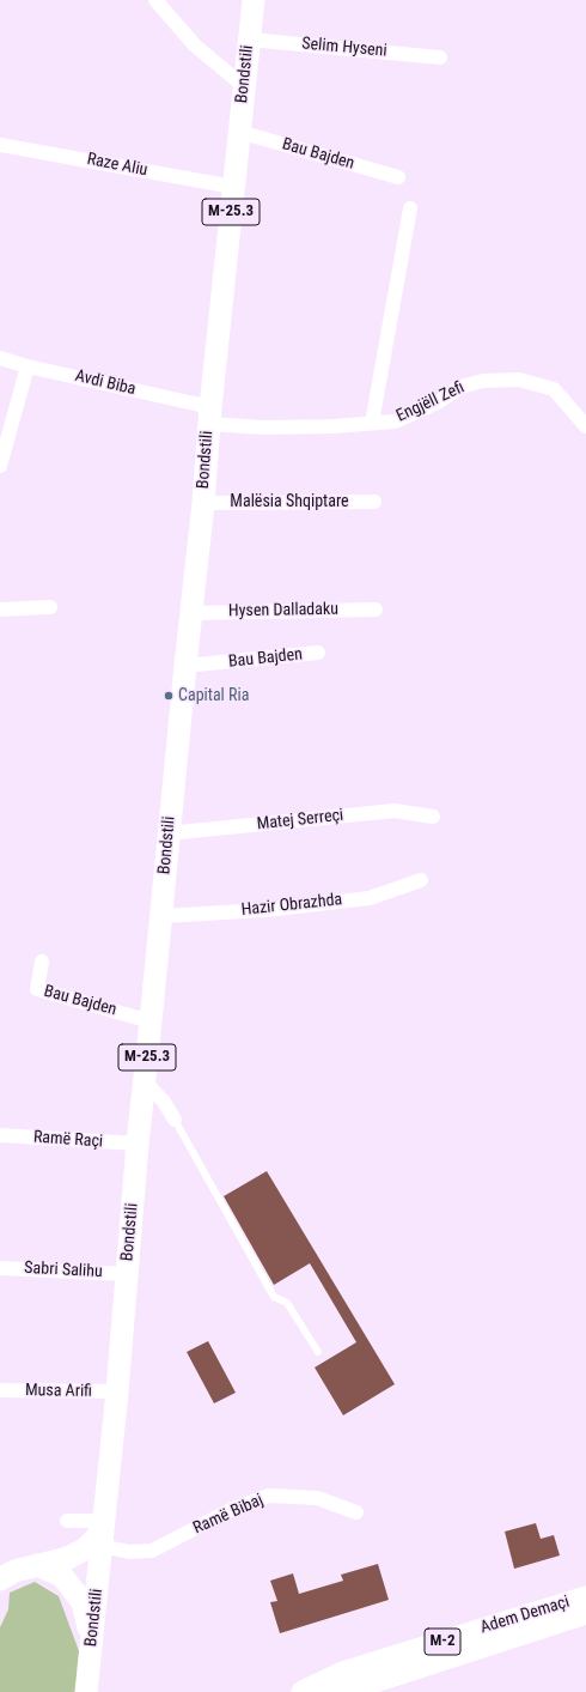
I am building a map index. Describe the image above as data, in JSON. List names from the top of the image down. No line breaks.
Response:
{"streets":{"main road":["Bondstili","M-25.3","Adem Demaçi","M-2"],"street":["Selim Hyseni","Bau Bajden","Raze Aliu","Avdi Biba","Engjëll Zefi","Malësia Shqiptare","Hysen Dalladaku","Matej Serreçi","Hazir Obrazhda","Ramë Raçi","Sabri Salihu","Musa Arifi","Ramë Bibaj"]},"crossings":[["Selim Hyseni","Bondstili"],["Bondstili","Bau Bajden"],["Bondstili","Raze Aliu"],["Bondstili","Avdi Biba"],["Bondstili","Engjëll Zefi"],["Bondstili","Malësia Shqiptare"],["Bondstili","Hysen Dalladaku"],["Bondstili","Matej Serreçi"],["Bondstili","Hazir Obrazhda"],["Bondstili","Ramë Raçi"],["Bondstili","Sabri Salihu"],["Bondstili","Musa Arifi"],["Bondstili","Ramë Bibaj"],["Avdi Biba","Engjëll Zefi"]],"places":["Capital Ria"]}
